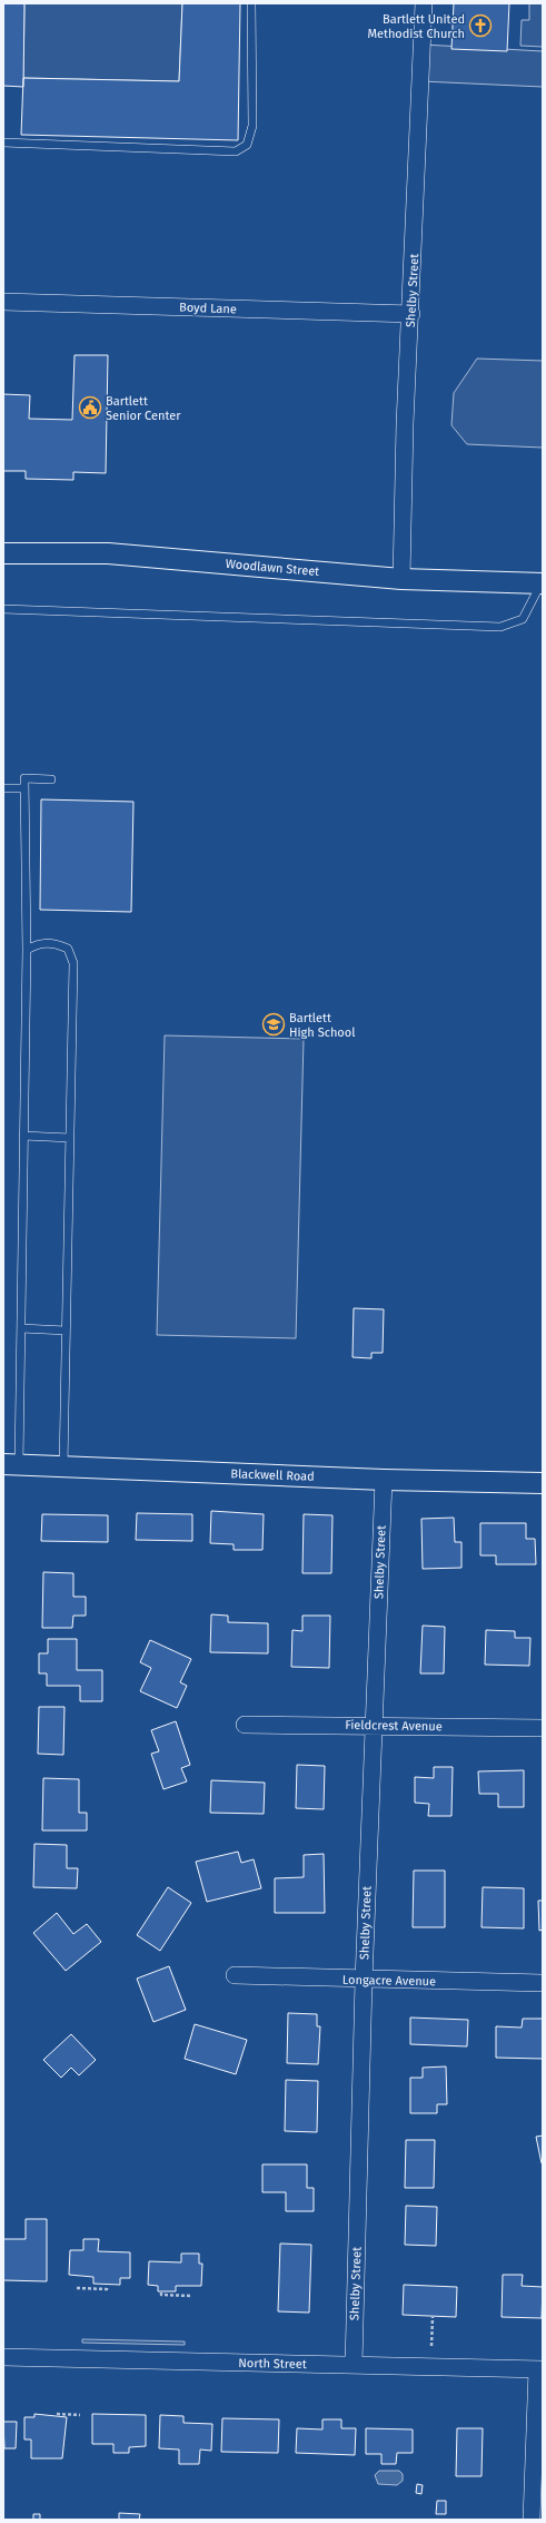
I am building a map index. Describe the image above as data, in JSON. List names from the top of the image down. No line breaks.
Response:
{"streets":{"street":["Shelby Street","Boyd Lane","Woodlawn Street","Blackwell Road","Fieldcrest Avenue","Longacre Avenue","North Street"]},"crossings":[["Shelby Street","Boyd Lane"],["Shelby Street","Woodlawn Street"],["Shelby Street","Blackwell Road"],["Shelby Street","Fieldcrest Avenue"],["Shelby Street","Longacre Avenue"],["Shelby Street","North Street"]],"places":{"church":["Bartlett United Methodist Church"],"public building":["Bartlett Senior Center"],"school or university":["Bartlett High School"]}}
